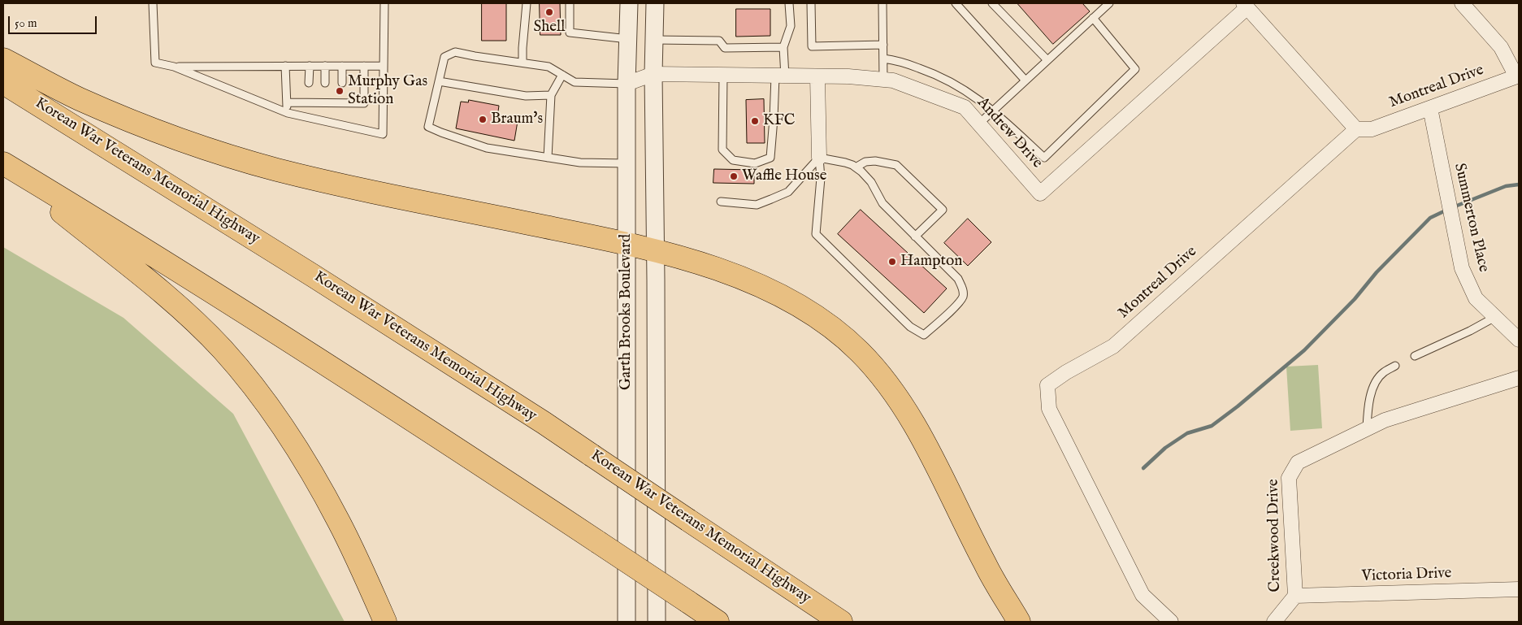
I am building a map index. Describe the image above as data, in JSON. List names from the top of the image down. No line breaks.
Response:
{"streets":{"highway":["Korean War Veterans Memorial Highway"],"street":["Montreal Drive","Andrew Drive","Summerton Place","Garth Brooks Boulevard","Creekwood Drive","Victoria Drive"]},"crossings":[["Montreal Drive","Summerton Place"],["Andrew Drive","Garth Brooks Boulevard"],["Creekwood Drive","Victoria Drive"]],"places":["Shell","Murphy Gas Station","Braum's","KFC","Waffle House","Hampton"],"scale_bar":"50 m"}
